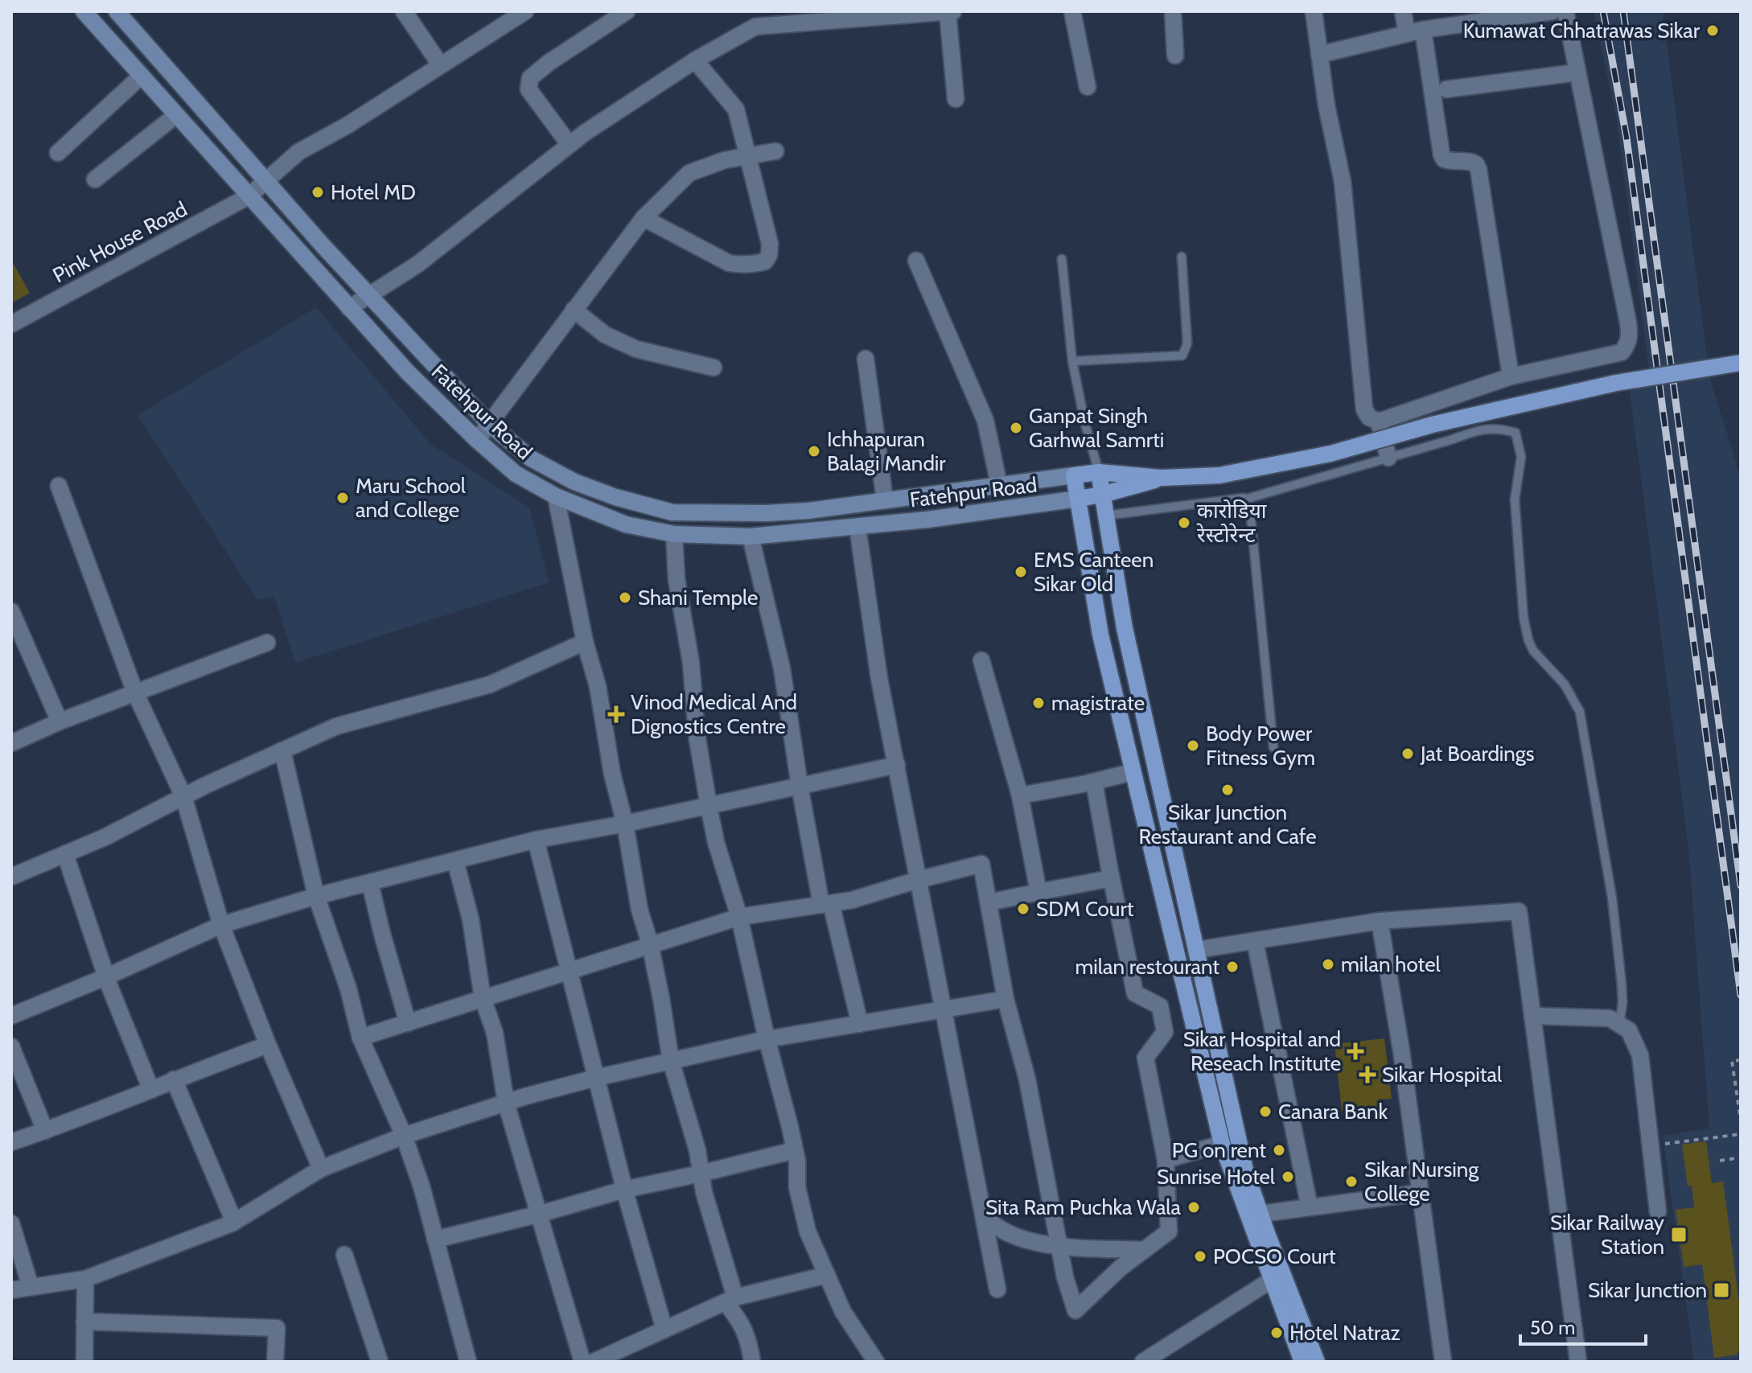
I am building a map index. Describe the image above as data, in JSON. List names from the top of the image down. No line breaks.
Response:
{"streets":{"street":["Pink House Road","Fatehpur Road"]},"crossings":[["Pink House Road","Fatehpur Road"]],"places":{"other":["Kumawat Chhatrawas Sikar","Hotel MD","Ganpat Singh Garhwal Samrti","Ichhapuran Balagi Mandir","Maru School and College","कारोडिया रेस्टोरेन्ट","EMS Canteen Sikar Old","Shani Temple","magistrate","Body Power Fitness Gym","Jat Boardings","Sikar Junction Restaurant and Cafe","SDM Court","milan hotel","milan restourant","Canara Bank","PG on rent","Sunrise Hotel","Sikar Nursing College","Sita Ram Puchka Wala","POCSO Court","Hotel Natraz"],"health":["Vinod Medical And Dignostics Centre","Sikar Hospital and Reseach Institute","Sikar Hospital"],"transit":["Sikar Railway Station","Sikar Junction"]},"scale_bar":"50 m"}
